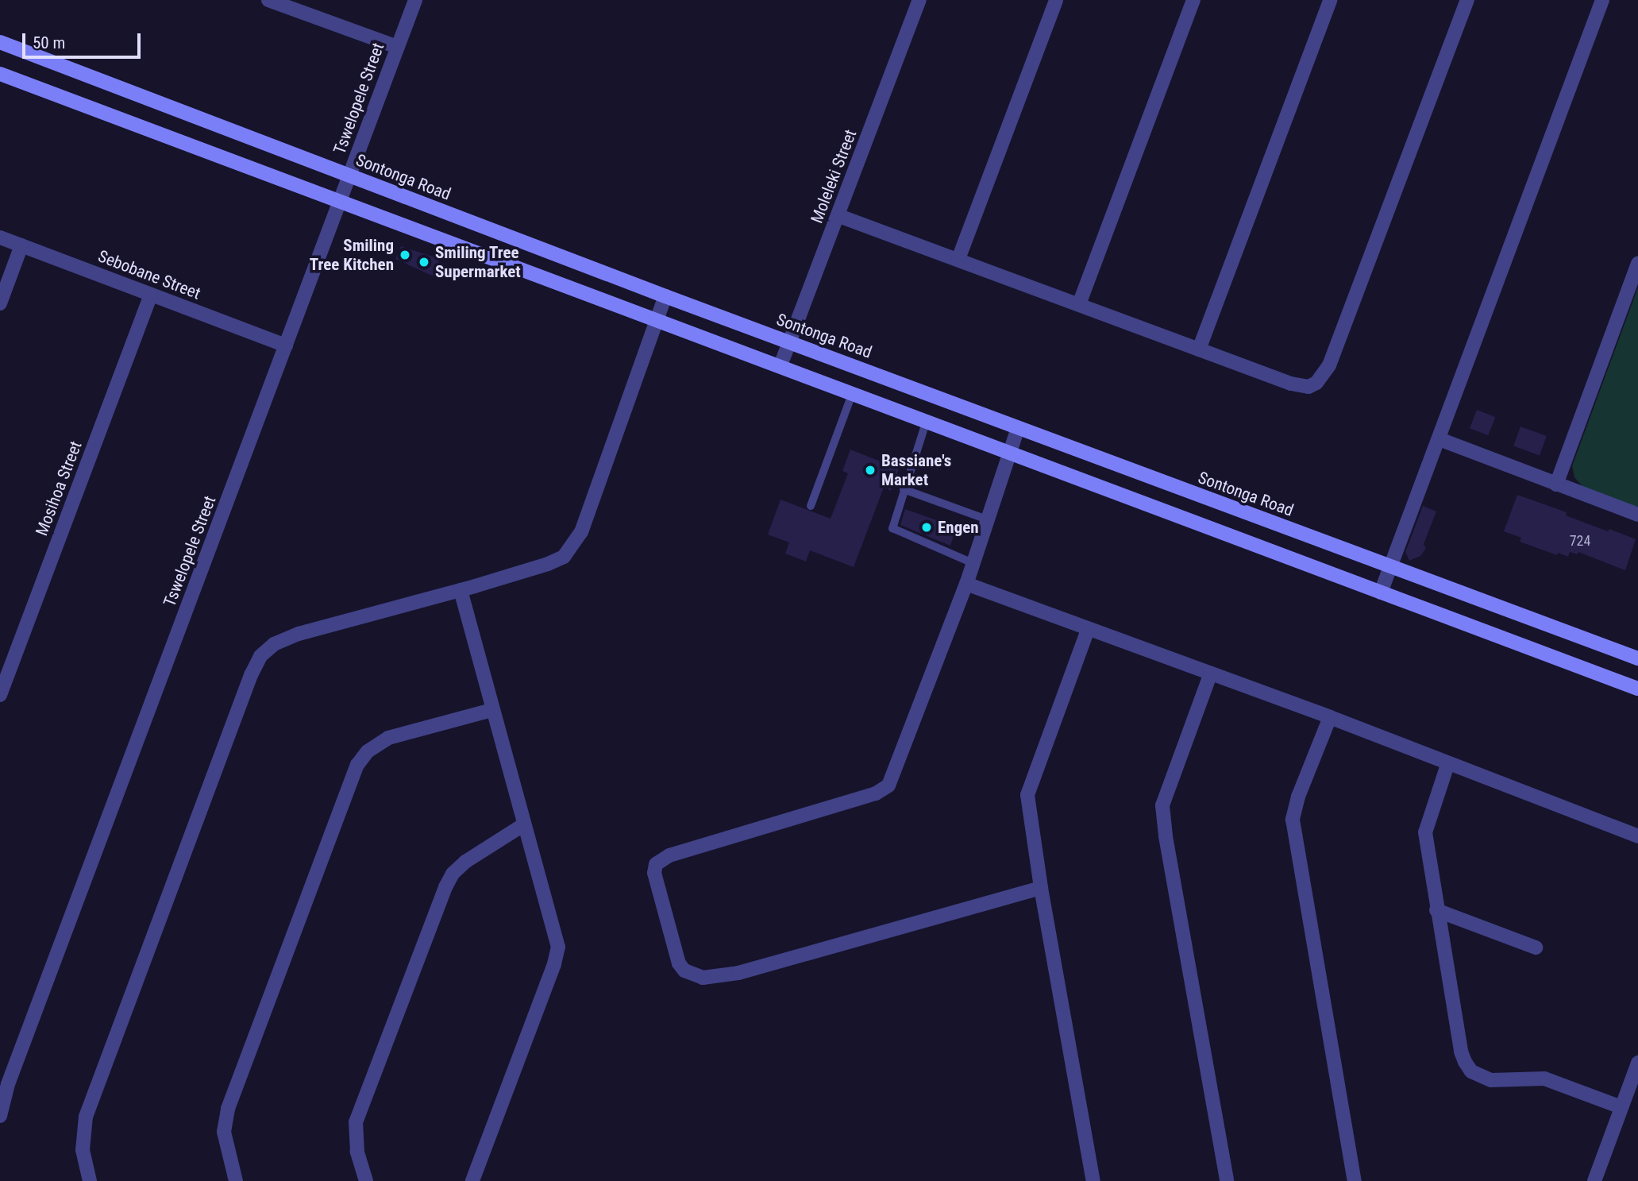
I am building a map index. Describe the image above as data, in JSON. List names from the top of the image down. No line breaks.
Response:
{"streets":{"main road":["Sontonga Road"],"street":["Tswelopele Street","Moleleki Street","Sebobane Street","Mosihoa Street"]},"crossings":[["Tswelopele Street","Sontonga Road"],["Tswelopele Street","Sebobane Street"],["Moleleki Street","Sontonga Road"],["Sebobane Street","Mosihoa Street"]],"places":["Smiling Tree Kitchen","Smiling Tree Supermarket","Bassiane's Market","Engen"],"house_numbers":["724"],"scale_bar":"50 m"}
